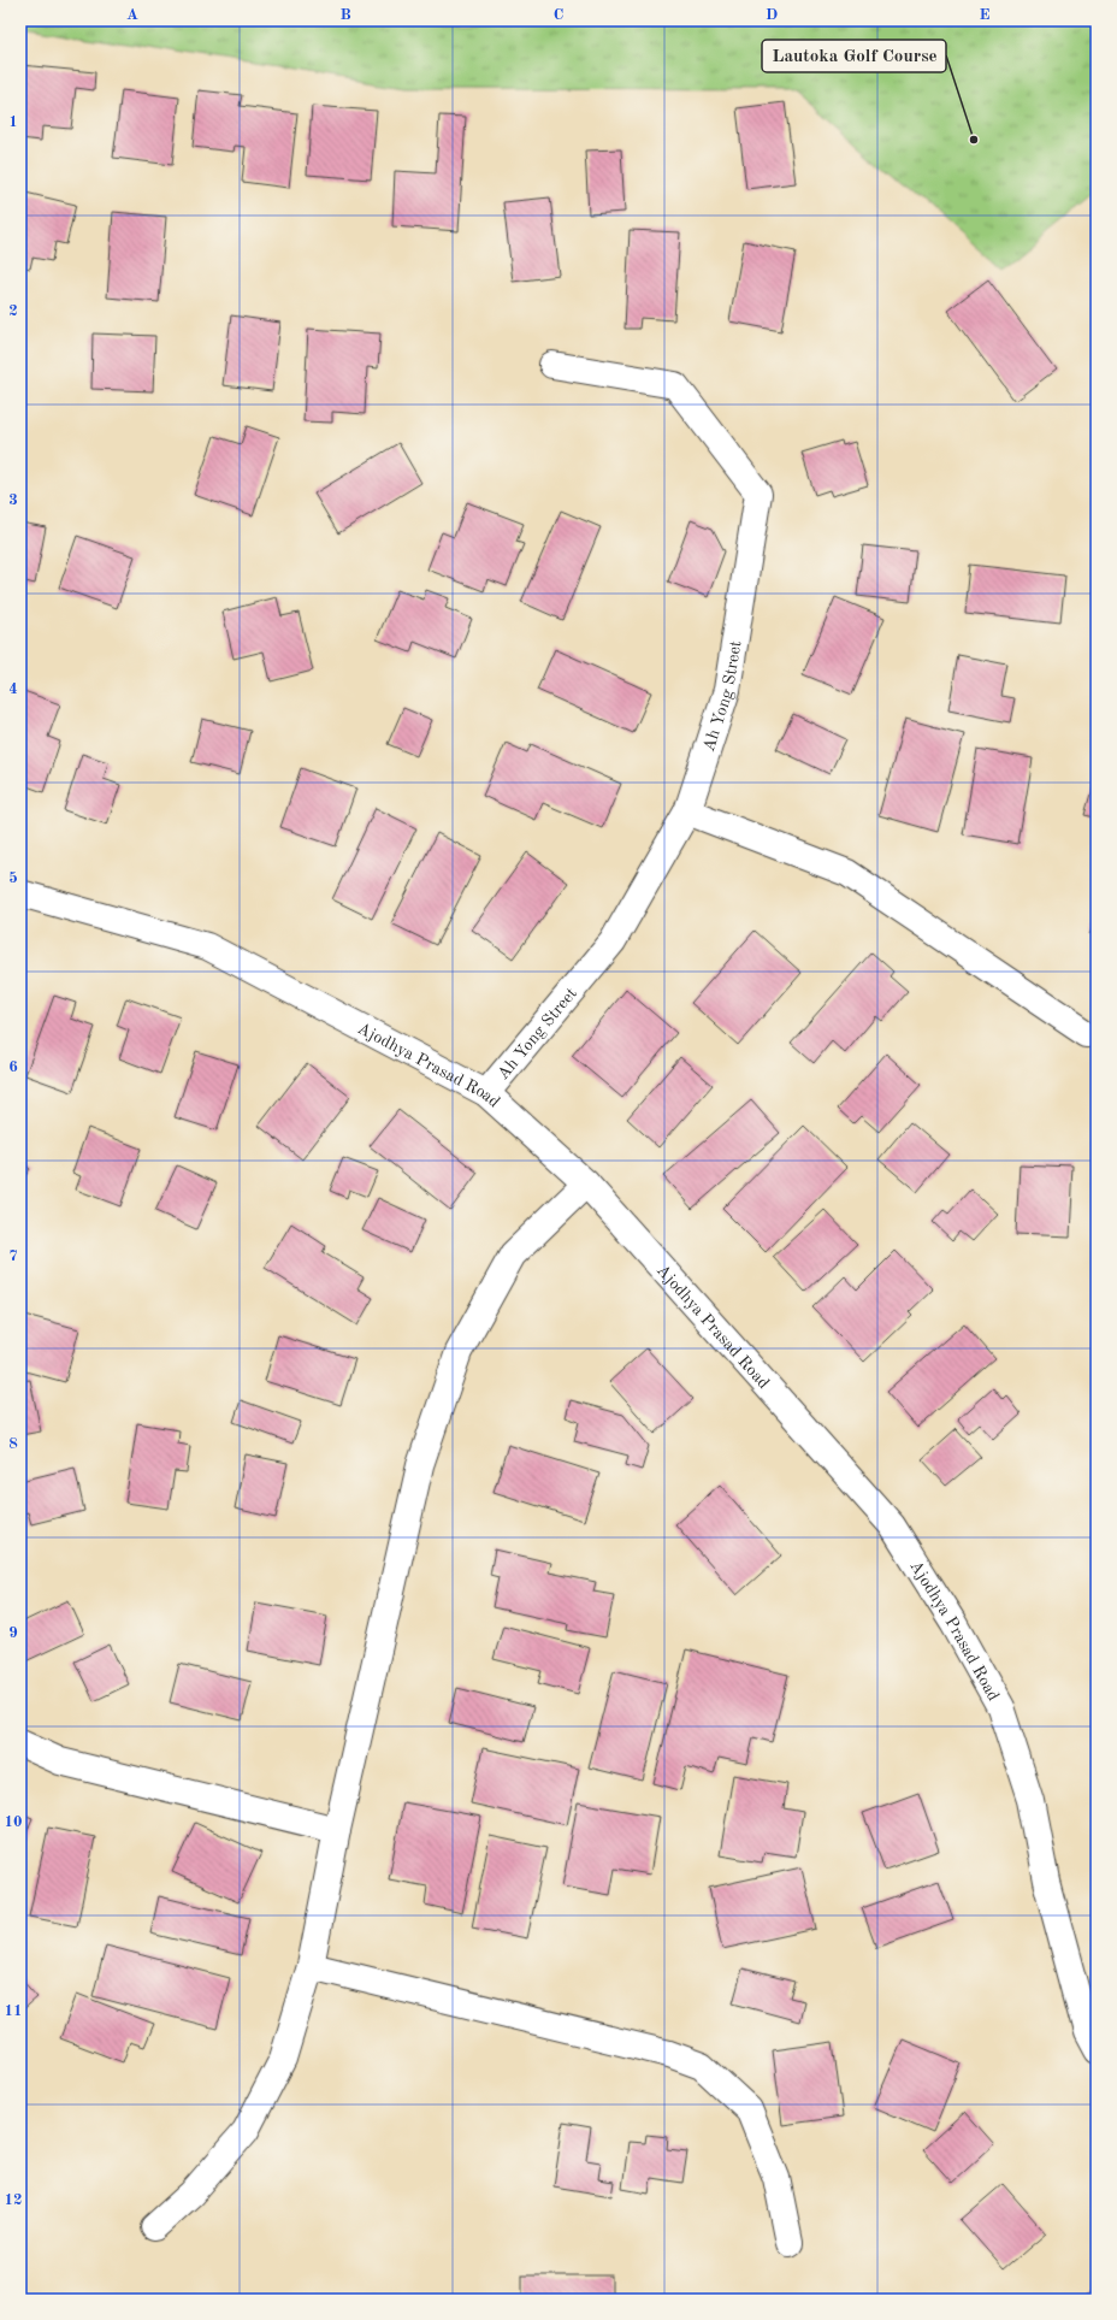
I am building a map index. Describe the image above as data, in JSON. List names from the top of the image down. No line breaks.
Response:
{"streets":{"street":["Ah Yong Street","Ajodhya Prasad Road"]},"crossings":[["Ah Yong Street","Ajodhya Prasad Road"]],"places":["Lautoka Golf Course"],"grid":{"columns":["A","B","C","D","E"],"rows":["1","2","3","4","5","6","7","8","9","10","11","12"]}}
